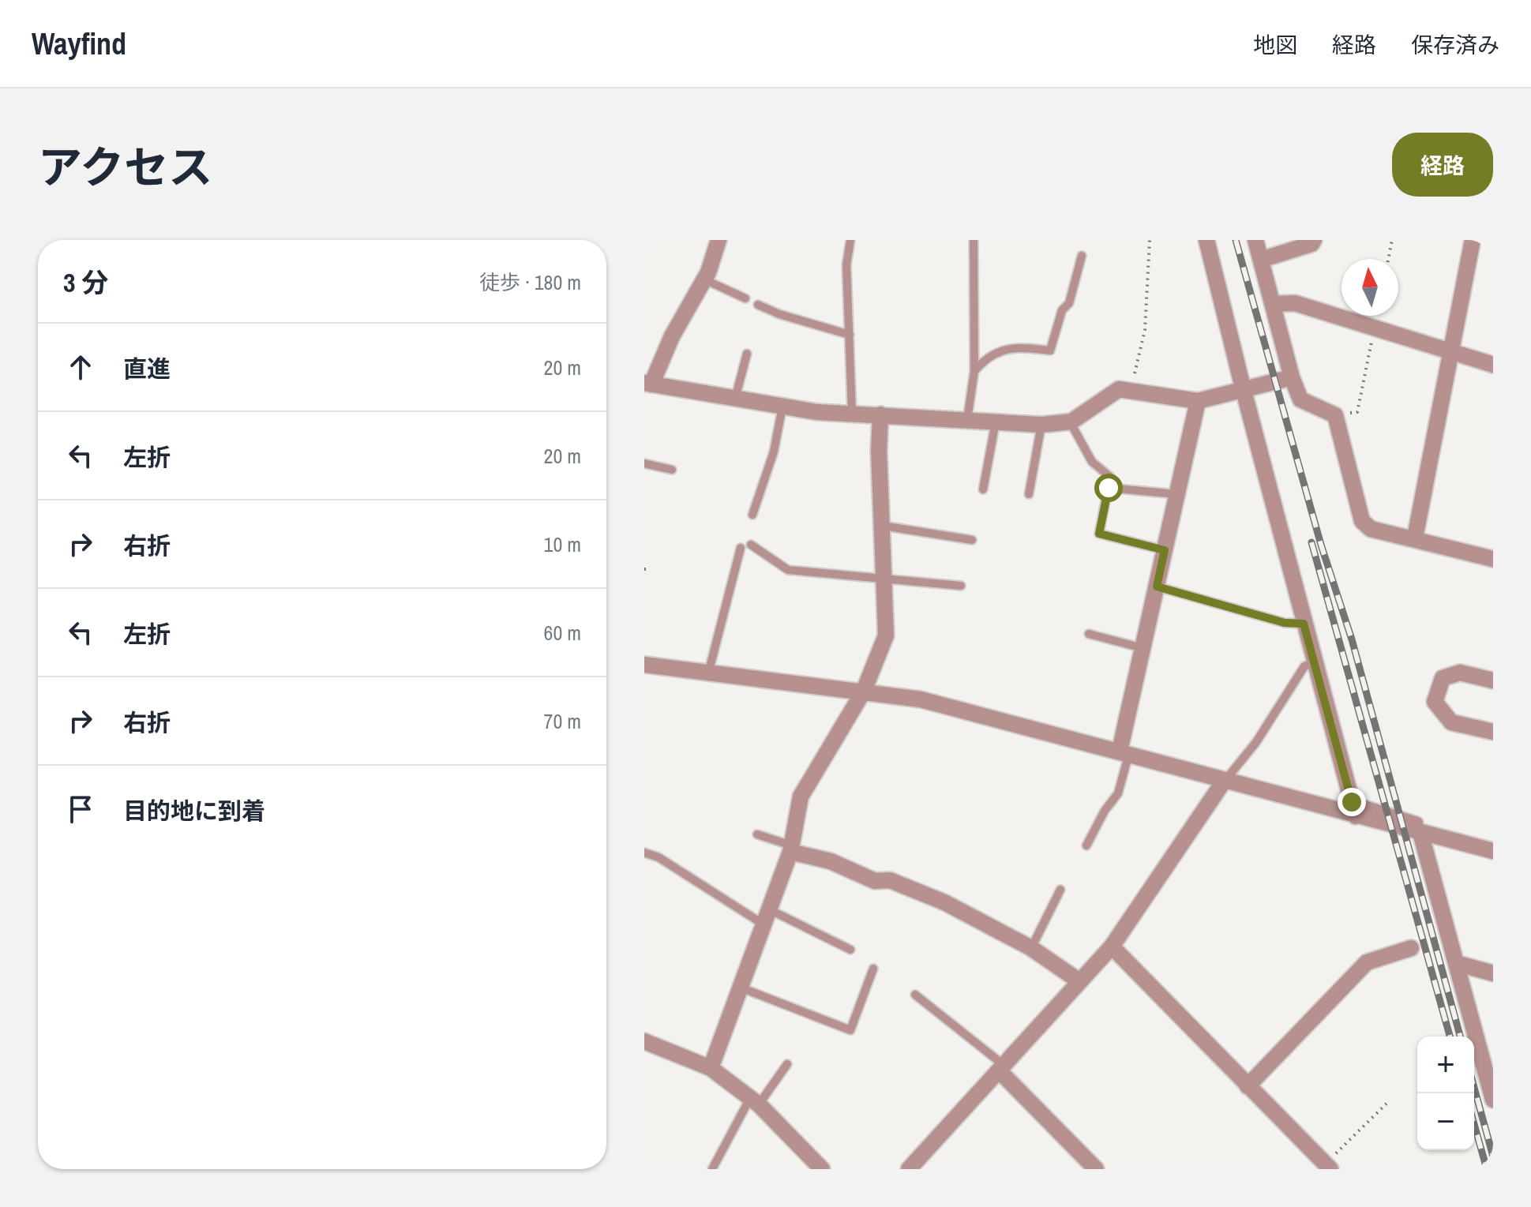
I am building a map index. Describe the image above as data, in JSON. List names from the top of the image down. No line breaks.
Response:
{"north":"top","page":{"header":"Wayfind","nav":["地図","経路","保存済み"],"title":"アクセス","buttons":"経路","heading":["3 分","徒歩 · 180 m"],"list":[["直進","20 m"],["左折","20 m"],["右折","10 m"],["左折","60 m"],["右折","70 m"],"目的地に到着"],"map_buttons":["+","−"]}}
